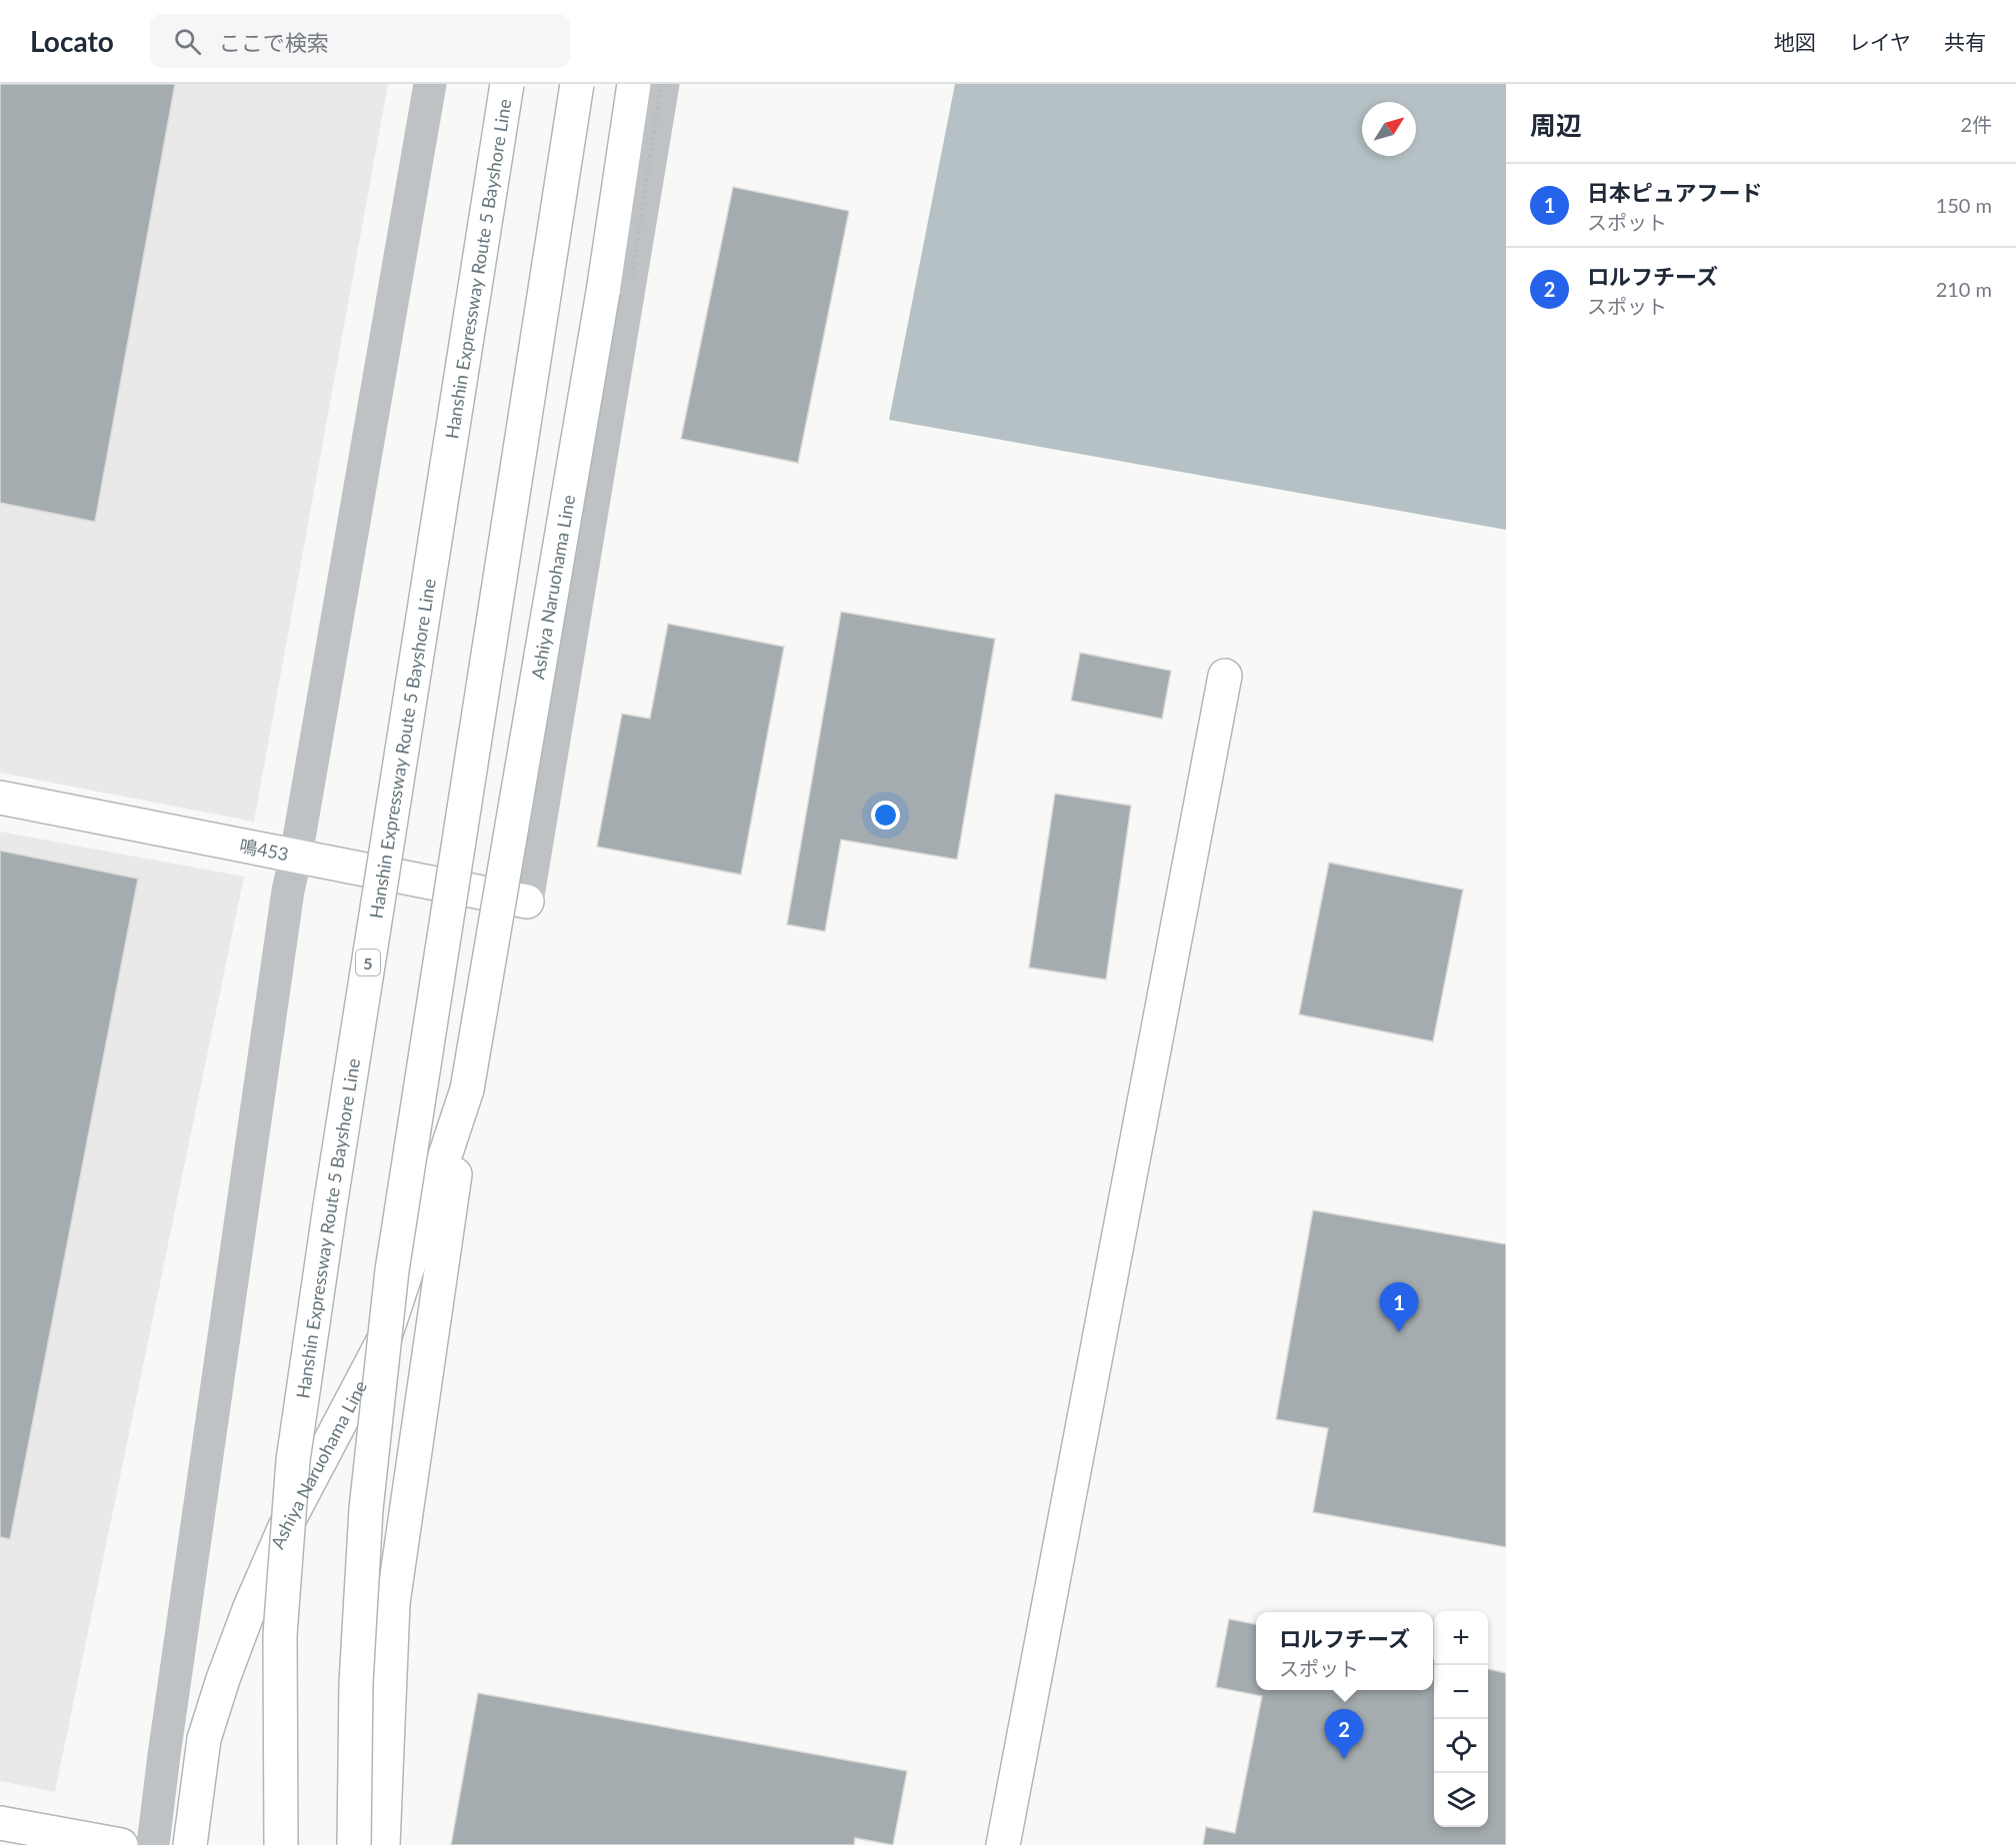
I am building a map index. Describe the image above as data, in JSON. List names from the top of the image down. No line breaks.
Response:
{"streets":{"main road":["Hanshin Expressway Route 5 Bayshore Line","Ashiya Naruohama Line","鳴453","5"]},"north":"top right","page":{"header":"Locato","search":"ここで検索","nav":["地図","レイヤ","共有"],"heading":["周辺","2件"],"list":[{"mark":"1","name":"日本ピュアフード","note":"スポット","value":"150 m"},{"mark":"2","name":"ロルフチーズ","note":"スポット","value":"210 m"}],"pins":["1","2"],"map_buttons":["+","−"],"popup":["ロルフチーズ","スポット"]}}
